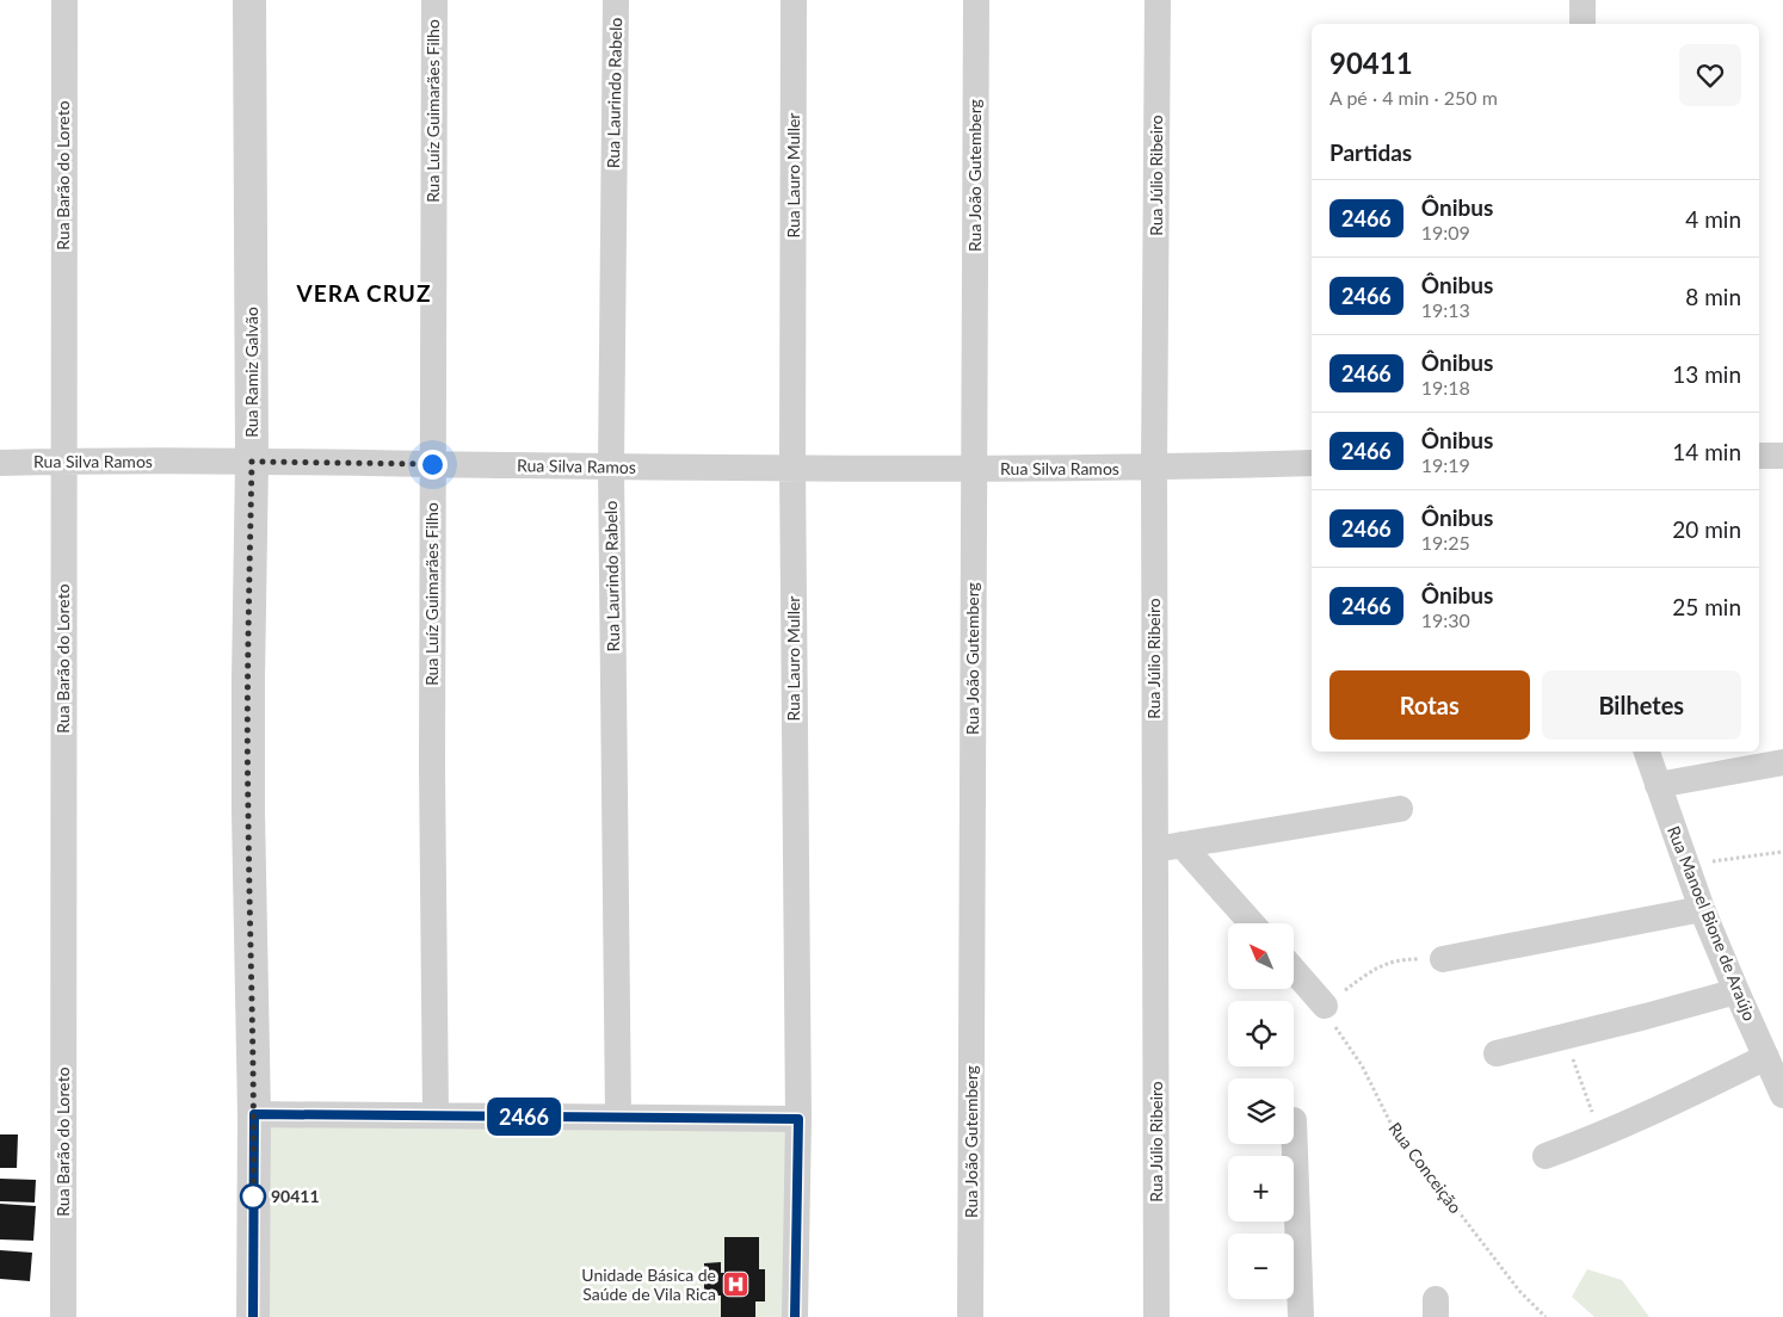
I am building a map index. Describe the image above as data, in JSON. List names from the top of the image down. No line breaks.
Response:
{"streets":{"street":["Rua Laurindo Rabelo","Rua Luíz Guimarães Filho","Rua Barão do Loreto","Rua Lauro Muller","Rua João Gutemberg","Rua Júlio Ribeiro","Rua Ramiz Galvão","Rua Silva Ramos","Rua Manoel Bione de Araújo"],"path":["Rua Conceição"]},"crossings":[["Rua Laurindo Rabelo","Rua Silva Ramos"],["Rua Luíz Guimarães Filho","Rua Silva Ramos"],["Rua Barão do Loreto","Rua Silva Ramos"],["Rua Lauro Muller","Rua Silva Ramos"],["Rua João Gutemberg","Rua Silva Ramos"],["Rua Júlio Ribeiro","Rua Silva Ramos"],["Rua Ramiz Galvão","Rua Silva Ramos"]],"districts":["VERA CRUZ"],"places":{"other":["90411"],"hospital":["Unidade Básica de Saúde de Vila Rica"]},"lines":["bus line 2466"],"north":"top left","page":{"on_map":"2466","heading":[["90411","A pé · 4 min · 250 m"],"Partidas"],"list":[{"mark":"2466","name":"Ônibus","note":"19:09","value":"4 min"},{"mark":"2466","name":"Ônibus","note":"19:13","value":"8 min"},{"mark":"2466","name":"Ônibus","note":"19:18","value":"13 min"},{"mark":"2466","name":"Ônibus","note":"19:19","value":"14 min"},{"mark":"2466","name":"Ônibus","note":"19:25","value":"20 min"},{"mark":"2466","name":"Ônibus","note":"19:30","value":"25 min"}],"buttons":["Rotas","Bilhetes"],"map_buttons":["+","−"]}}
